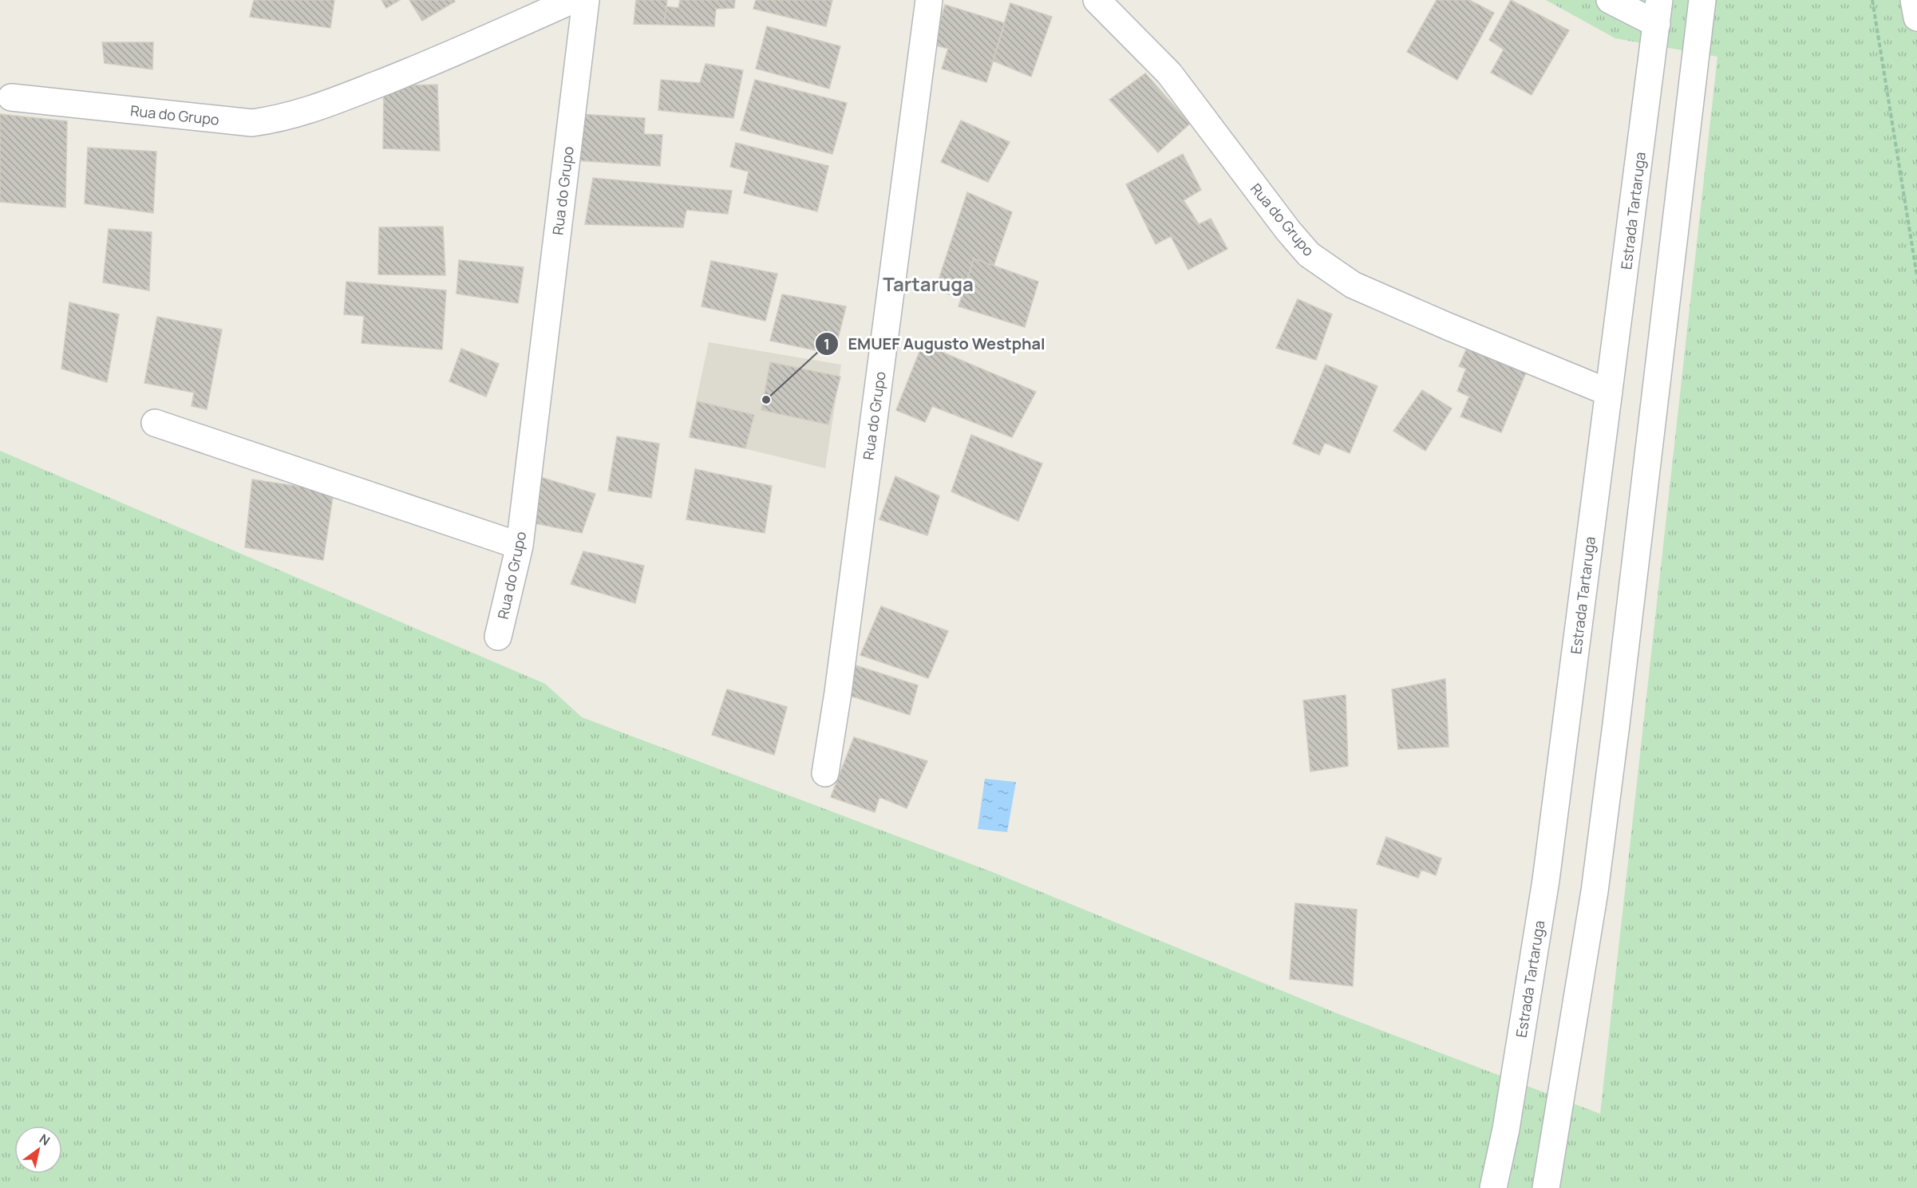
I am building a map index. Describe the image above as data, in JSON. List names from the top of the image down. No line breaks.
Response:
{"streets":{"street":["Rua do Grupo","Estrada Tartaruga"]},"crossings":[["Rua do Grupo","Estrada Tartaruga"]],"districts":["Tartaruga"],"places":["EMUEF Augusto Westphal"],"north":"top right"}
